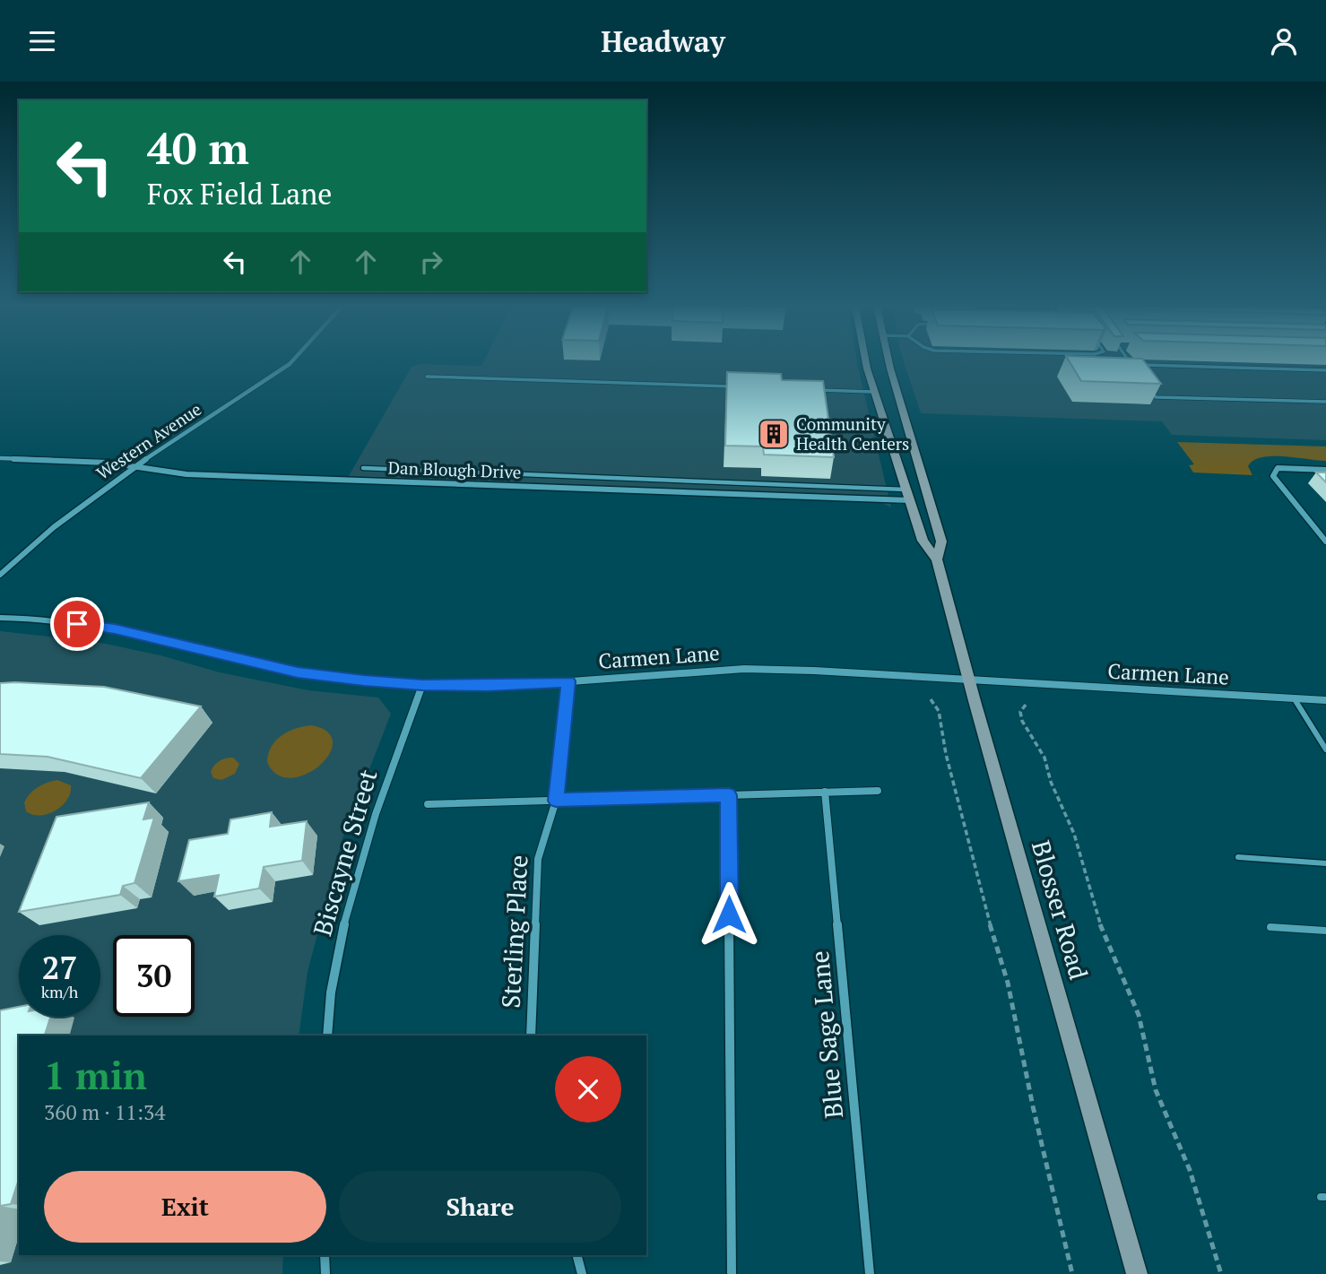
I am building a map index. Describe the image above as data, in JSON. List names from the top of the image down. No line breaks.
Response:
{"streets":{"main road":["Blosser Road"],"street":["Western Avenue","Dan Blough Drive","Carmen Lane","Biscayne Street","Sterling Place","Blue Sage Lane"]},"crossings":[["Western Avenue","Dan Blough Drive"],["Dan Blough Drive","Blosser Road"],["Carmen Lane","Biscayne Street"],["Carmen Lane","Blosser Road"],["Carmen Lane","Sterling Place"]],"places":{"building":["Community Health Centers"]},"page":{"header":"Headway","turn":["40 m","Fox Field Lane"],"speed":"27 km/h","limit":"30","heading":["1 min","360 m · 11:34"],"buttons":["Exit","Share"]}}
